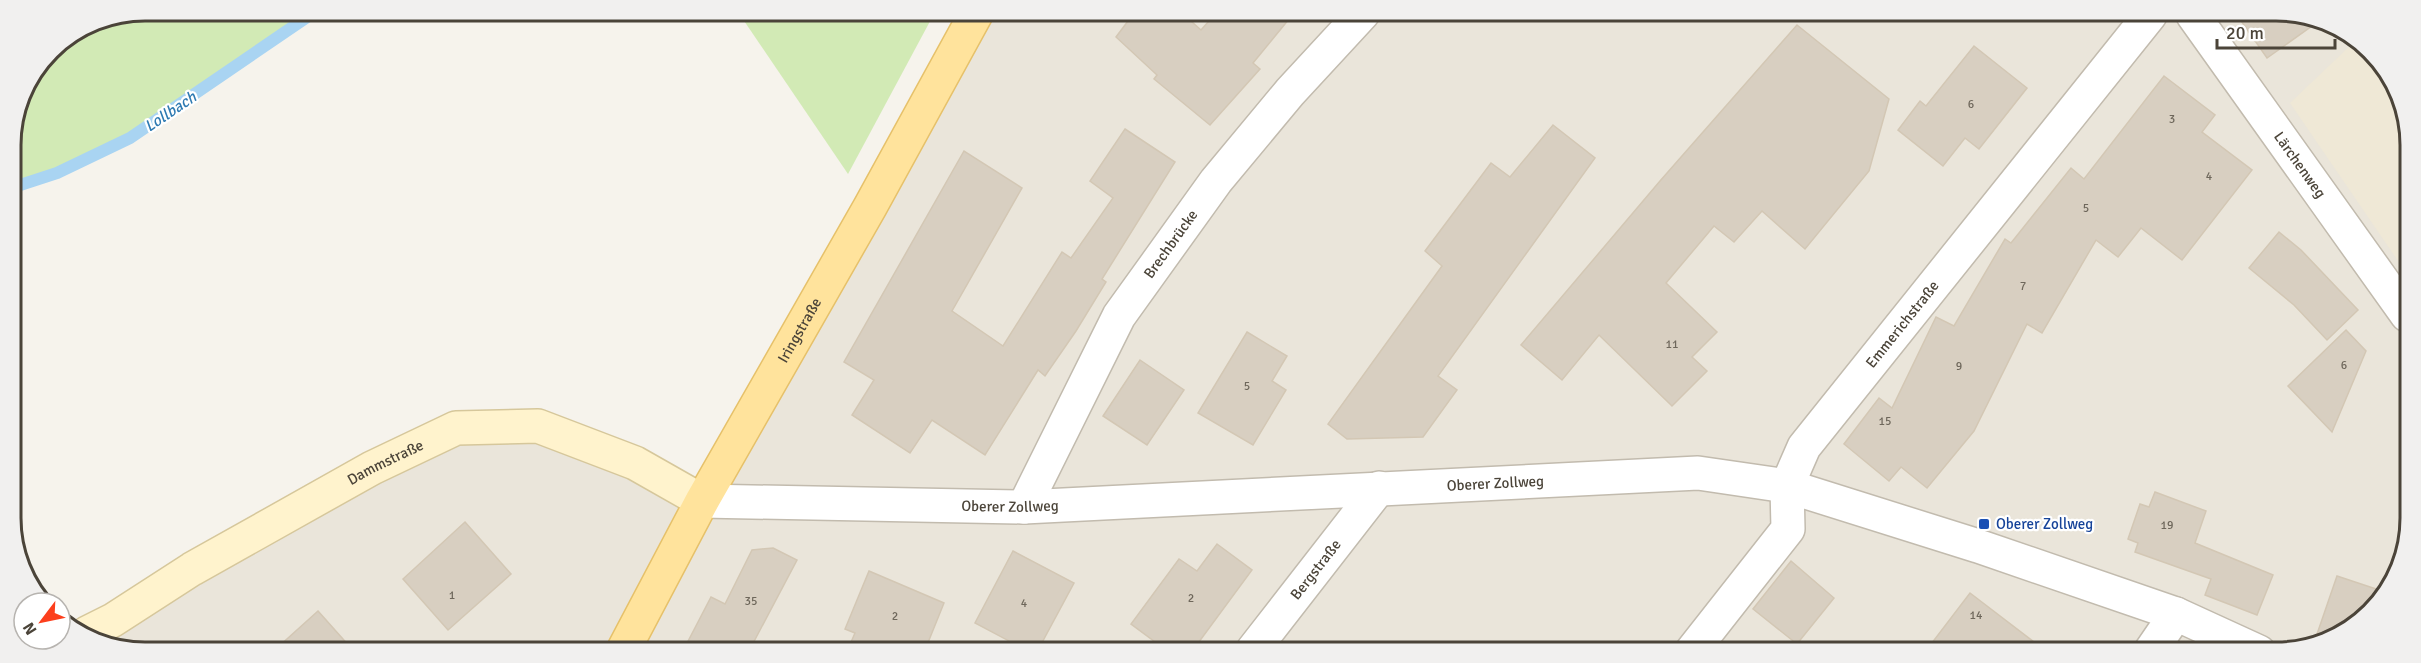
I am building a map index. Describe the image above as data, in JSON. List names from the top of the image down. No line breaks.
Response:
{"streets":{"main road":["Iringstraße"],"street":["Lärchenweg","Brechbrücke","Emmerichstraße","Dammstraße","Oberer Zollweg","Bergstraße"]},"crossings":[["Brechbrücke","Oberer Zollweg"],["Emmerichstraße","Oberer Zollweg"],["Iringstraße","Dammstraße"],["Iringstraße","Oberer Zollweg"],["Dammstraße","Oberer Zollweg"],["Oberer Zollweg","Bergstraße"]],"water":["Lollbach"],"places":{"transit":["Oberer Zollweg"]},"house_numbers":["6","3","4","5","7","11","6","9","5","15","19","1","2","35","4","14","2"],"scale_bar":"20 m","north":"bottom left"}
